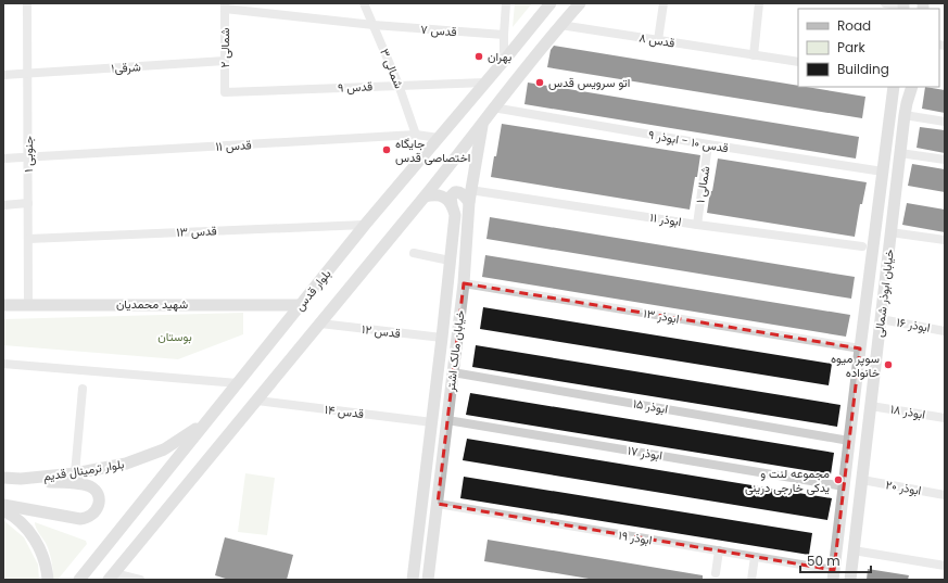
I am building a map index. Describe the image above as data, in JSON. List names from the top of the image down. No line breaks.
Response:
{"streets":{"main road":["بلوار قدس","خیابان ابوذر شمالی","شهید محمدیان","خیابان مالک اشتر","بلوار ترمینال قدیم"],"street":["قدس ۷","قدس ۸","شمالی ۲","شرقی۱","شمالی ۳","قدس ۹","قدس ۱۰ - ابوذر ۹","قدس ۱۱","۱ جنوبی","شمالی ۱","ابوذر ۱۱","قدس ۱۳","ابوذر ۱۳","ابوذر ۱۶","قدس ۱۲","ابوذر ۱۵","قدس ۱۴","ابوذر ۱۸","ابوذر ۱۷","ابوذر ۲۰","ابوذر ۱۹"]},"crossings":[["قدس ۷","شمالی ۲"],["قدس ۷","شمالی ۳"],["شمالی ۲","شرقی۱"],["شمالی ۲","قدس ۹"],["شرقی۱","۱ جنوبی"],["شمالی ۳","قدس ۹"],["شمالی ۳","قدس ۱۱"],["قدس ۹","بلوار قدس"],["قدس ۱۰ - ابوذر ۹","شمالی ۱"],["قدس ۱۰ - ابوذر ۹","خیابان ابوذر شمالی"],["قدس ۱۱","۱ جنوبی"],["قدس ۱۱","بلوار قدس"],["۱ جنوبی","قدس ۱۳"],["۱ جنوبی","شهید محمدیان"],["شمالی ۱","ابوذر ۱۱"],["ابوذر ۱۱","خیابان مالک اشتر"],["قدس ۱۳","بلوار قدس"],["بلوار قدس","شهید محمدیان"],["بلوار قدس","بلوار ترمینال قدیم"],["خیابان ابوذر شمالی","ابوذر ۱۳"],["خیابان ابوذر شمالی","ابوذر ۱۶"],["خیابان ابوذر شمالی","ابوذر ۱۵"],["خیابان ابوذر شمالی","ابوذر ۱۸"],["خیابان ابوذر شمالی","ابوذر ۱۷"],["خیابان ابوذر شمالی","ابوذر ۲۰"],["خیابان ابوذر شمالی","ابوذر ۱۹"],["ابوذر ۱۳","خیابان مالک اشتر"],["قدس ۱۲","خیابان مالک اشتر"],["خیابان مالک اشتر","ابوذر ۱۵"],["خیابان مالک اشتر","قدس ۱۴"],["خیابان مالک اشتر","ابوذر ۱۷"],["خیابان مالک اشتر","ابوذر ۱۹"]],"parks":["بوستان"],"places":["بهران","اتو سرویس قدس","جایگاه اختصاصی قدس","سوپر میوه خانواده","مجموعه لنت و یدکی خارجی درینی"],"legend":["Road","Park","Building"],"scale_bar":"50 m"}
